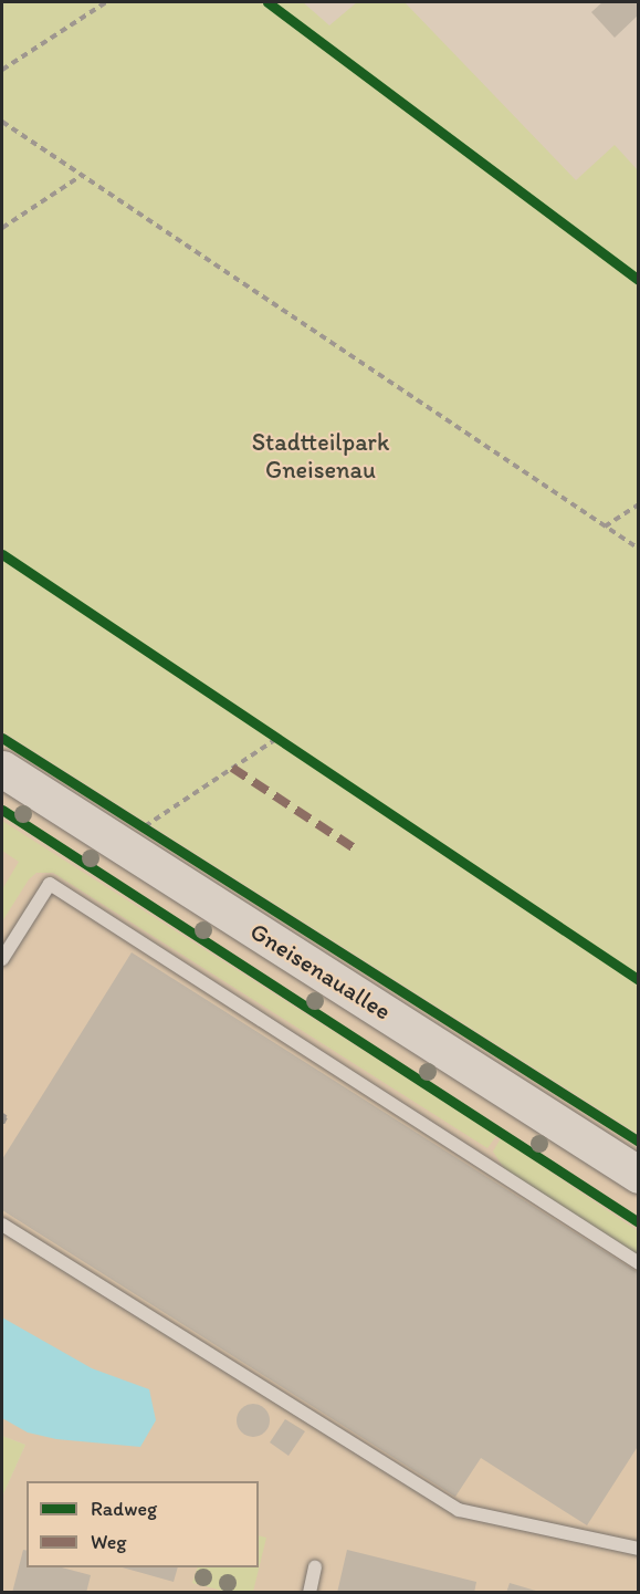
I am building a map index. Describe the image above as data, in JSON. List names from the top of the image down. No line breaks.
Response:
{"streets":{"main road":["Gneisenauallee"]},"parks":["Stadtteilpark Gneisenau"],"legend":["Radweg","Weg"]}
